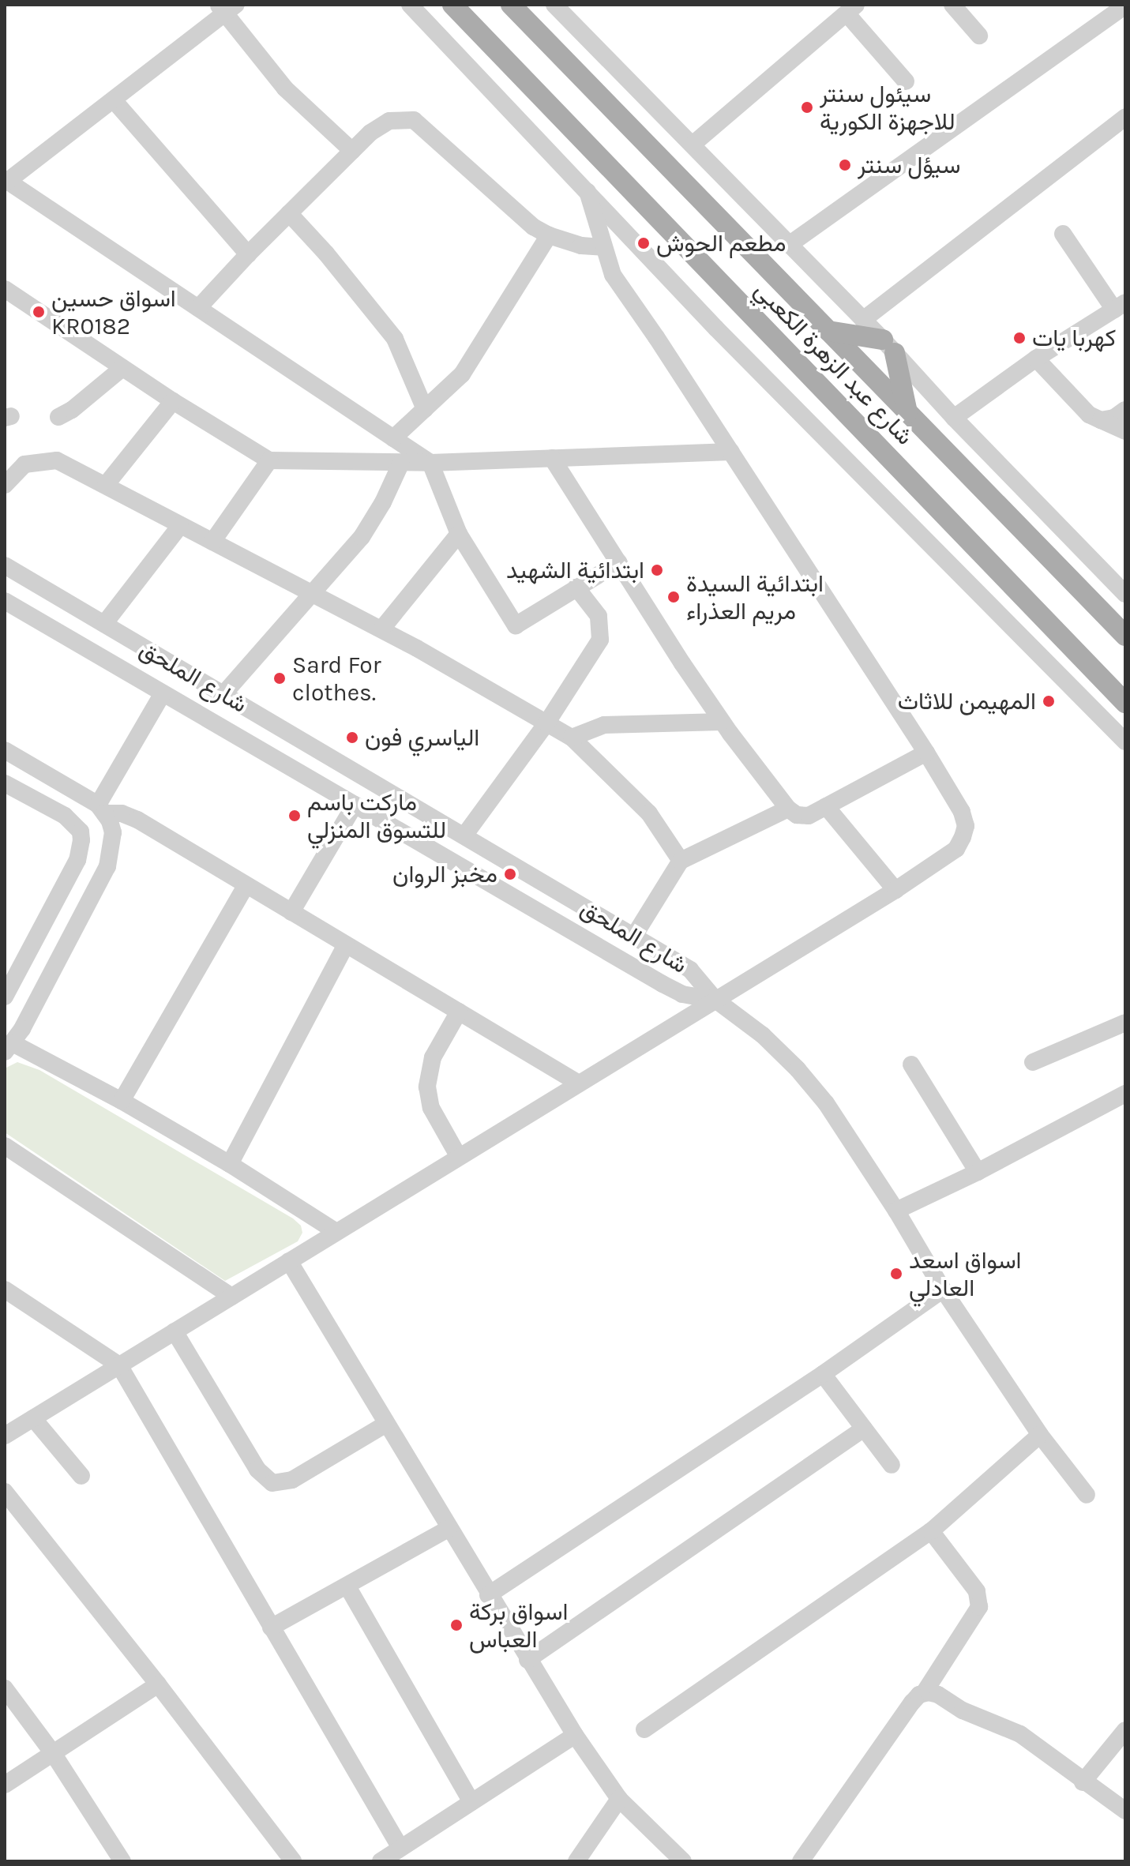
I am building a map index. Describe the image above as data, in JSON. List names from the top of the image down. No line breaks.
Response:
{"streets":{"main road":["شارع عبد الزهرة الكعبي"],"street":["شارع الملحق"]},"places":["سيئول سنتر للاجهزة الكورية","سيؤل سنتر","مطعم الحوش","اسواق حسين KR0182","كهربا يات","ابتدائية الشهيد","ابتدائية السيدة مريم العذراء","Sard For clothes.","المهيمن للاثاث","الياسري فون","ماركت باسم للتسوق المنزلي","مخبز الروان","اسواق اسعد العادلي","اسواق بركة العباس"]}
